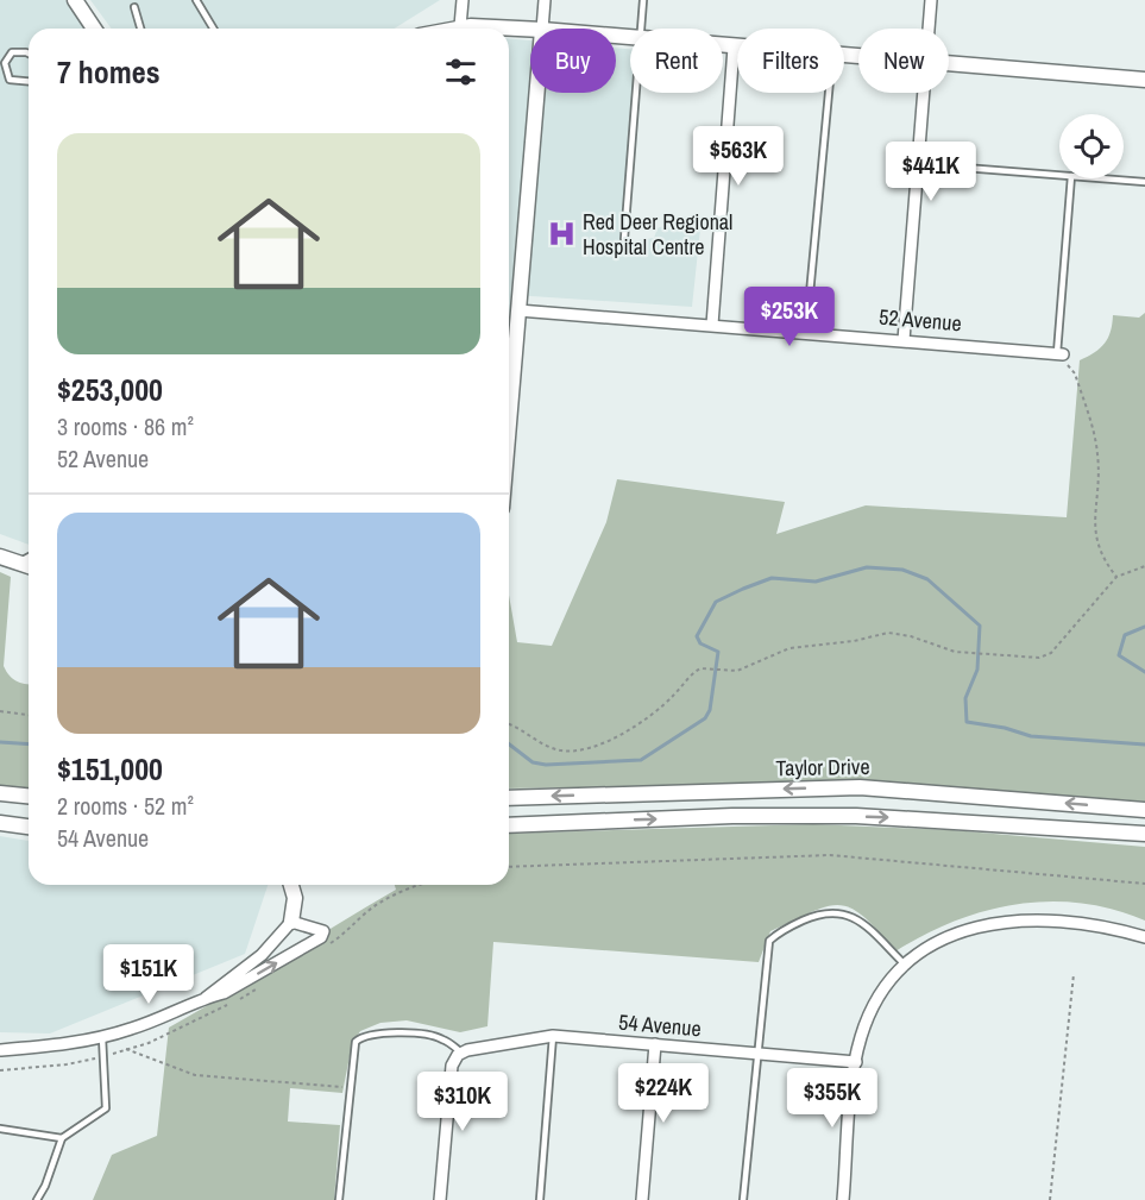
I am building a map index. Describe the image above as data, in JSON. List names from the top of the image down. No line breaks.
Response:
{"streets":{"main road":["Taylor Drive"],"street":["52 Avenue","54 Avenue"]},"places":{"hospital":["Red Deer Regional Hospital Centre"]},"page":{"chip":["Buy","Rent","Filters","New"],"heading":"7 homes","list":[{"name":"$253,000","note":"3 rooms · 86 m² · 52 Avenue"},{"name":"$151,000","note":"2 rooms · 52 m² · 54 Avenue"}],"price":["$563K","$441K","$253K","$151K","$224K","$355K","$310K"]}}
